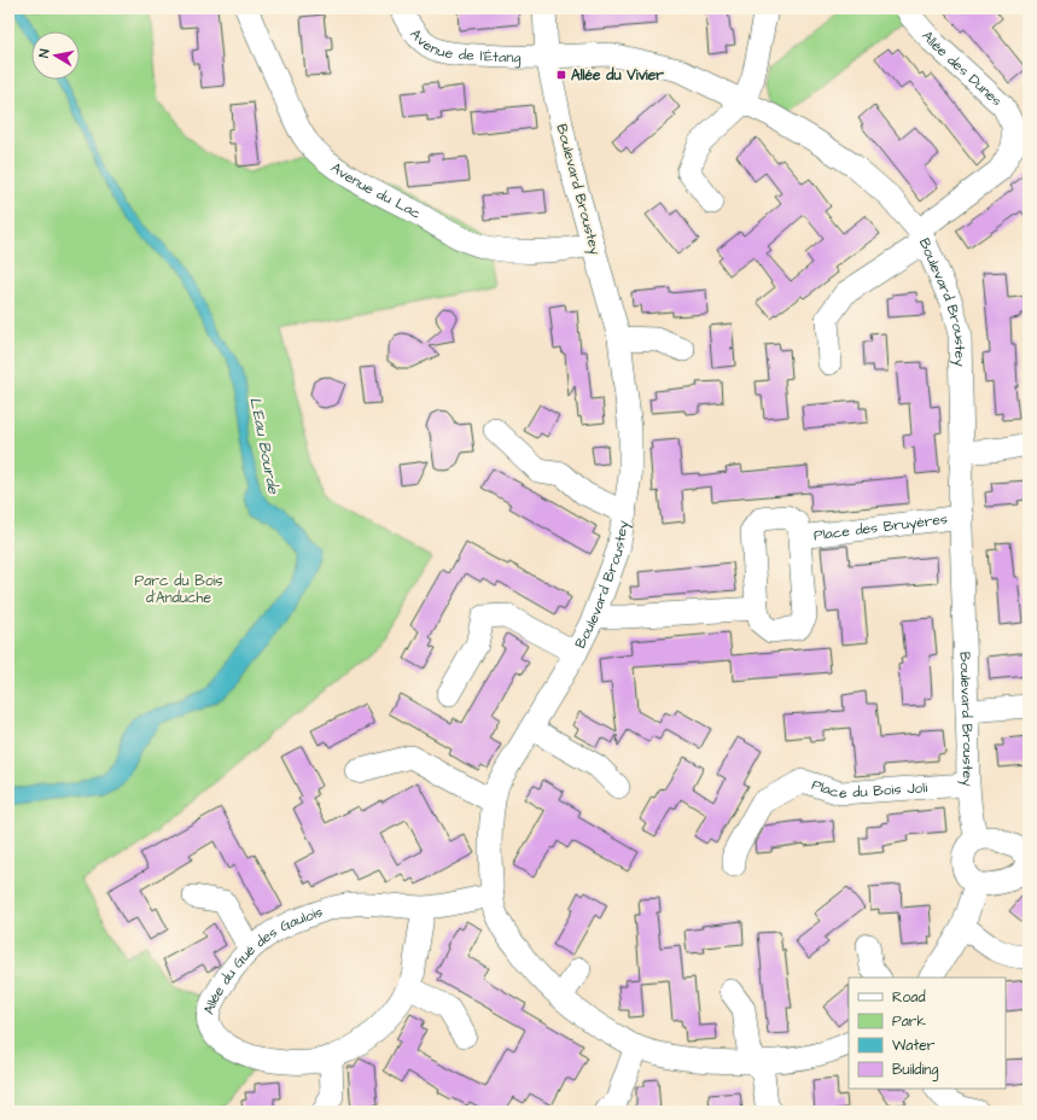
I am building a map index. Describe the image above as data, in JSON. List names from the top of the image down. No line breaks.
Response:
{"streets":{"street":["Avenue de l'Étang","Allée des Dunes","Avenue du Lac","Boulevard Broustey","Place des Bruyères","Place du Bois Joli","Allée du Gué des Gaulois"]},"crossings":[["Avenue de l'Étang","Boulevard Broustey"],["Allée des Dunes","Boulevard Broustey"],["Avenue du Lac","Boulevard Broustey"],["Boulevard Broustey","Place des Bruyères"],["Boulevard Broustey","Place du Bois Joli"],["Boulevard Broustey","Allée du Gué des Gaulois"]],"water":["L'Eau Bourde"],"parks":["Parc du Bois d'Anduche"],"places":{"transit":["Allée du Vivier"]},"legend":["Road","Park","Water","Building"],"north":"left"}
